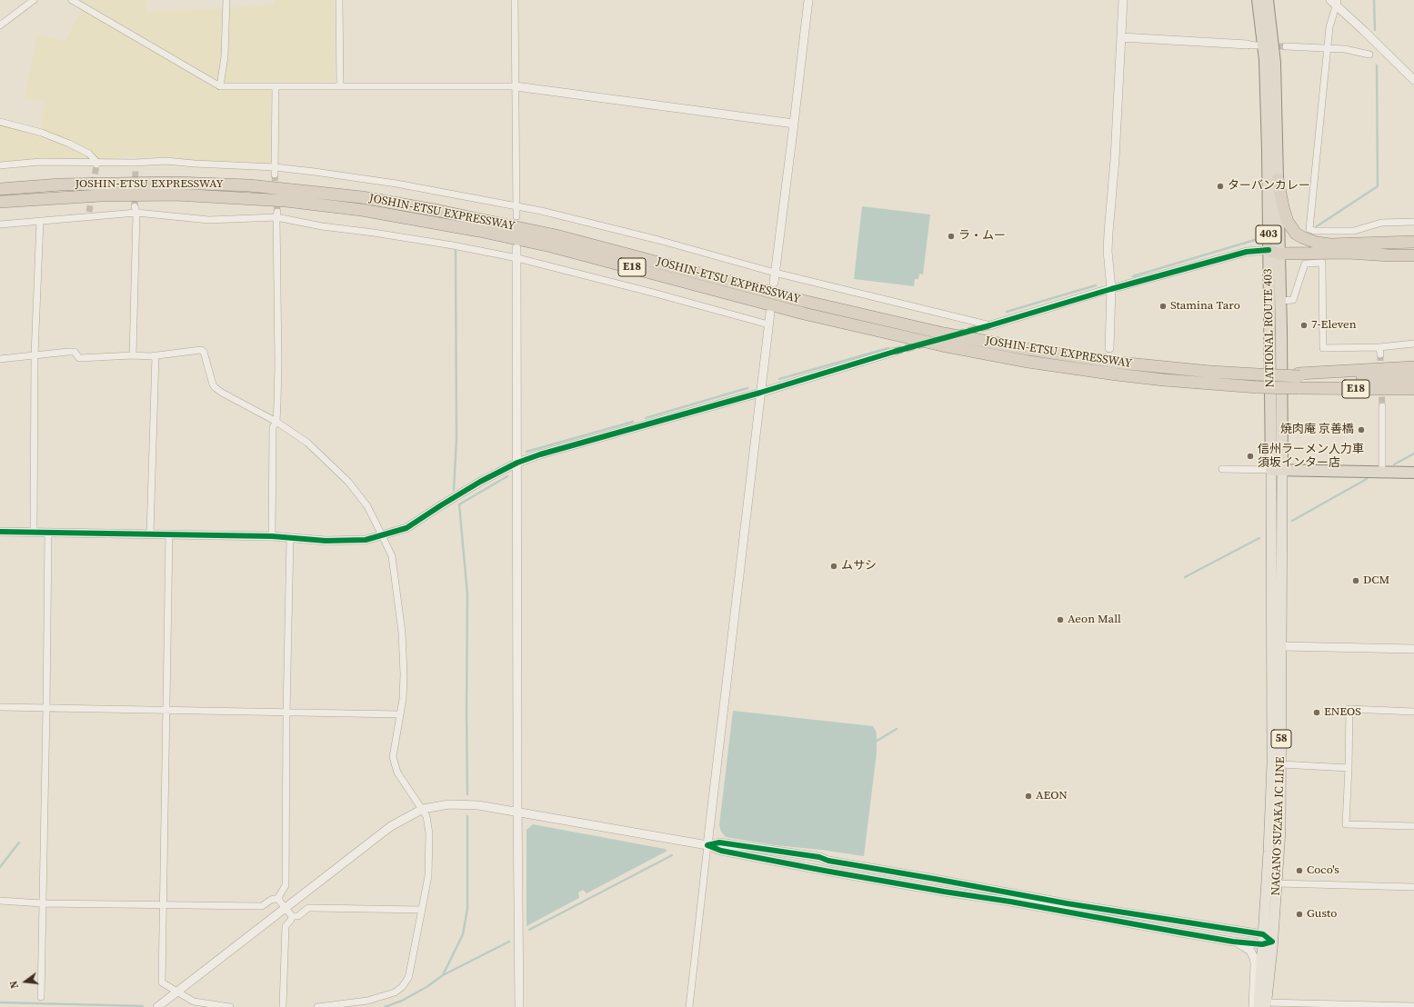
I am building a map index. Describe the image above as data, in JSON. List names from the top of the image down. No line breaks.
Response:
{"streets":{"highway":["JOSHIN-ETSU EXPRESSWAY","403","E18","NATIONAL ROUTE 403"],"main road":["58","NAGANO SUZAKA IC LINE"]},"crossings":[["NATIONAL ROUTE 403","NAGANO SUZAKA IC LINE"]],"places":["ターバンカレー","ラ・ムー","Stamina Taro","7-Eleven","焼肉庵 京善橋","信州ラーメン人力車 須坂インター店","ムサシ","DCM","Aeon Mall","ENEOS","AEON","Coco's","Gusto"],"north":"left"}
